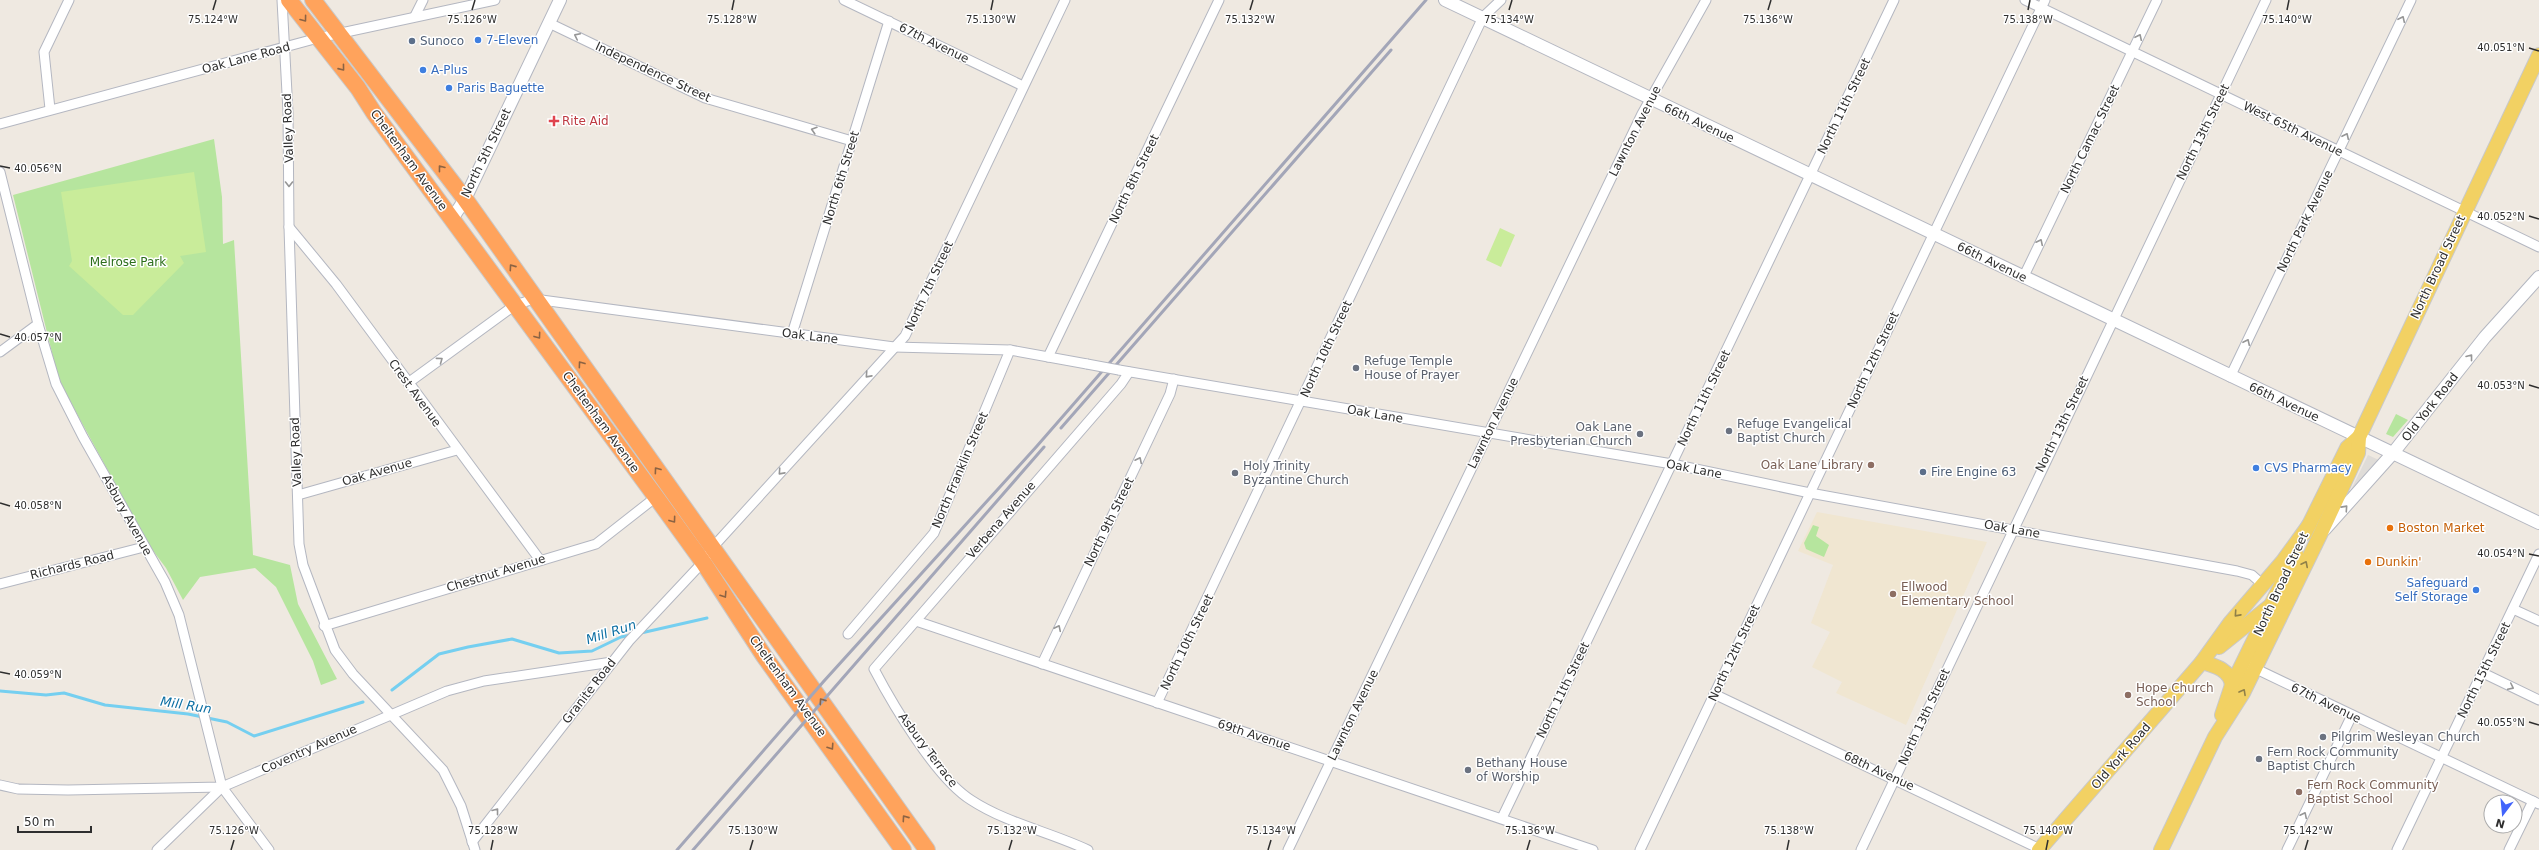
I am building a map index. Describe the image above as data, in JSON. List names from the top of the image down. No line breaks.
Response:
{"streets":{"highway":["Cheltenham Avenue"],"main road":["North Broad Street","Old York Road"],"street":["67th Avenue","Oak Lane Road","Independence Street","North 11th Street","66th Avenue","Valley Road","West 65th Avenue","Lawnton Avenue","North 13th Street","North Camac Street","North 5th Street","North 6th Street","North 8th Street","North Park Avenue","North 7th Street","Oak Lane","North 10th Street","North 12th Street","Crest Avenue","North Franklin Street","Oak Avenue","Asbury Avenue","Verbena Avenue","North 9th Street","Richards Road","Chestnut Avenue","North 15th Street","Granite Road","69th Avenue","Coventry Avenue","Asbury Terrace","68th Avenue"]},"crossings":[["67th Avenue","North 6th Street"],["67th Avenue","North Broad Street"],["67th Avenue","North 7th Street"],["67th Avenue","North 15th Street"],["Oak Lane Road","Valley Road"],["Oak Lane Road","Cheltenham Avenue"],["Independence Street","North 5th Street"],["Independence Street","North 6th Street"],["North 11th Street","66th Avenue"],["North 11th Street","Oak Lane"],["North 11th Street","69th Avenue"],["66th Avenue","Lawnton Avenue"],["66th Avenue","North 13th Street"],["66th Avenue","North Camac Street"],["66th Avenue","North Park Avenue"],["66th Avenue","North Broad Street"],["66th Avenue","North 10th Street"],["66th Avenue","North 12th Street"],["66th Avenue","Old York Road"],["Valley Road","Crest Avenue"],["Valley Road","Oak Avenue"],["Valley Road","Chestnut Avenue"],["Valley Road","Granite Road"],["Valley Road","Coventry Avenue"],["West 65th Avenue","North 13th Street"],["West 65th Avenue","North Camac Street"],["West 65th Avenue","North Park Avenue"],["West 65th Avenue","North Broad Street"],["West 65th Avenue","North 12th Street"],["Lawnton Avenue","Oak Lane"],["Lawnton Avenue","69th Avenue"],["North 13th Street","Oak Lane"],["North 13th Street","68th Avenue"],["North 5th Street","Cheltenham Avenue"],["Cheltenham Avenue","North 7th Street"],["Cheltenham Avenue","Oak Lane"],["Cheltenham Avenue","Chestnut Avenue"],["Cheltenham Avenue","Granite Road"],["North 6th Street","Oak Lane"],["North 8th Street","Oak Lane"],["North Broad Street","Old York Road"],["North 7th Street","Oak Lane"],["North 7th Street","Granite Road"],["Oak Lane","North 10th Street"],["Oak Lane","North 12th Street"],["Oak Lane","Old York Road"],["Oak Lane","North Franklin Street"],["Oak Lane","Verbena Avenue"],["Oak Lane","North 9th Street"],["North 10th Street","69th Avenue"],["North 12th Street","68th Avenue"],["Crest Avenue","Oak Avenue"],["Crest Avenue","Chestnut Avenue"],["Old York Road","68th Avenue"],["Asbury Avenue","Richards Road"],["Asbury Avenue","Coventry Avenue"],["Verbena Avenue","69th Avenue"],["Verbena Avenue","Asbury Terrace"],["North 9th Street","69th Avenue"],["Granite Road","Coventry Avenue"]],"one_way":["Independence Street","North Camac Street","North Park Avenue","North 7th Street","North 9th Street","Granite Road"],"water":["Mill Run"],"parks":["Melrose Park"],"places":{"other":["7-Eleven","Sunoco","A-Plus","Paris Baguette","Refuge Temple House of Prayer","Refuge Evangelical Baptist Church","Oak Lane Presbyterian Church","Oak Lane Library","CVS Pharmacy","Fire Engine 63","Holy Trinity Byzantine Church","Boston Market","Dunkin'","Safeguard Self Storage","Ellwood Elementary School","Hope Church School","Pilgrim Wesleyan Church","Fern Rock Community Baptist Church","Bethany House of Worship","Fern Rock Community Baptist School"],"health":["Rite Aid"]},"scale_bar":"50 m","north":"bottom","coordinates":["75.124°W","75.126°W","75.128°W","75.130°W","75.132°W","75.134°W","75.136°W","75.138°W","75.140°W","40.051°N","40.056°N","40.052°N","40.057°N","40.053°N","40.058°N","40.054°N","40.059°N","40.055°N","75.142°W"]}
